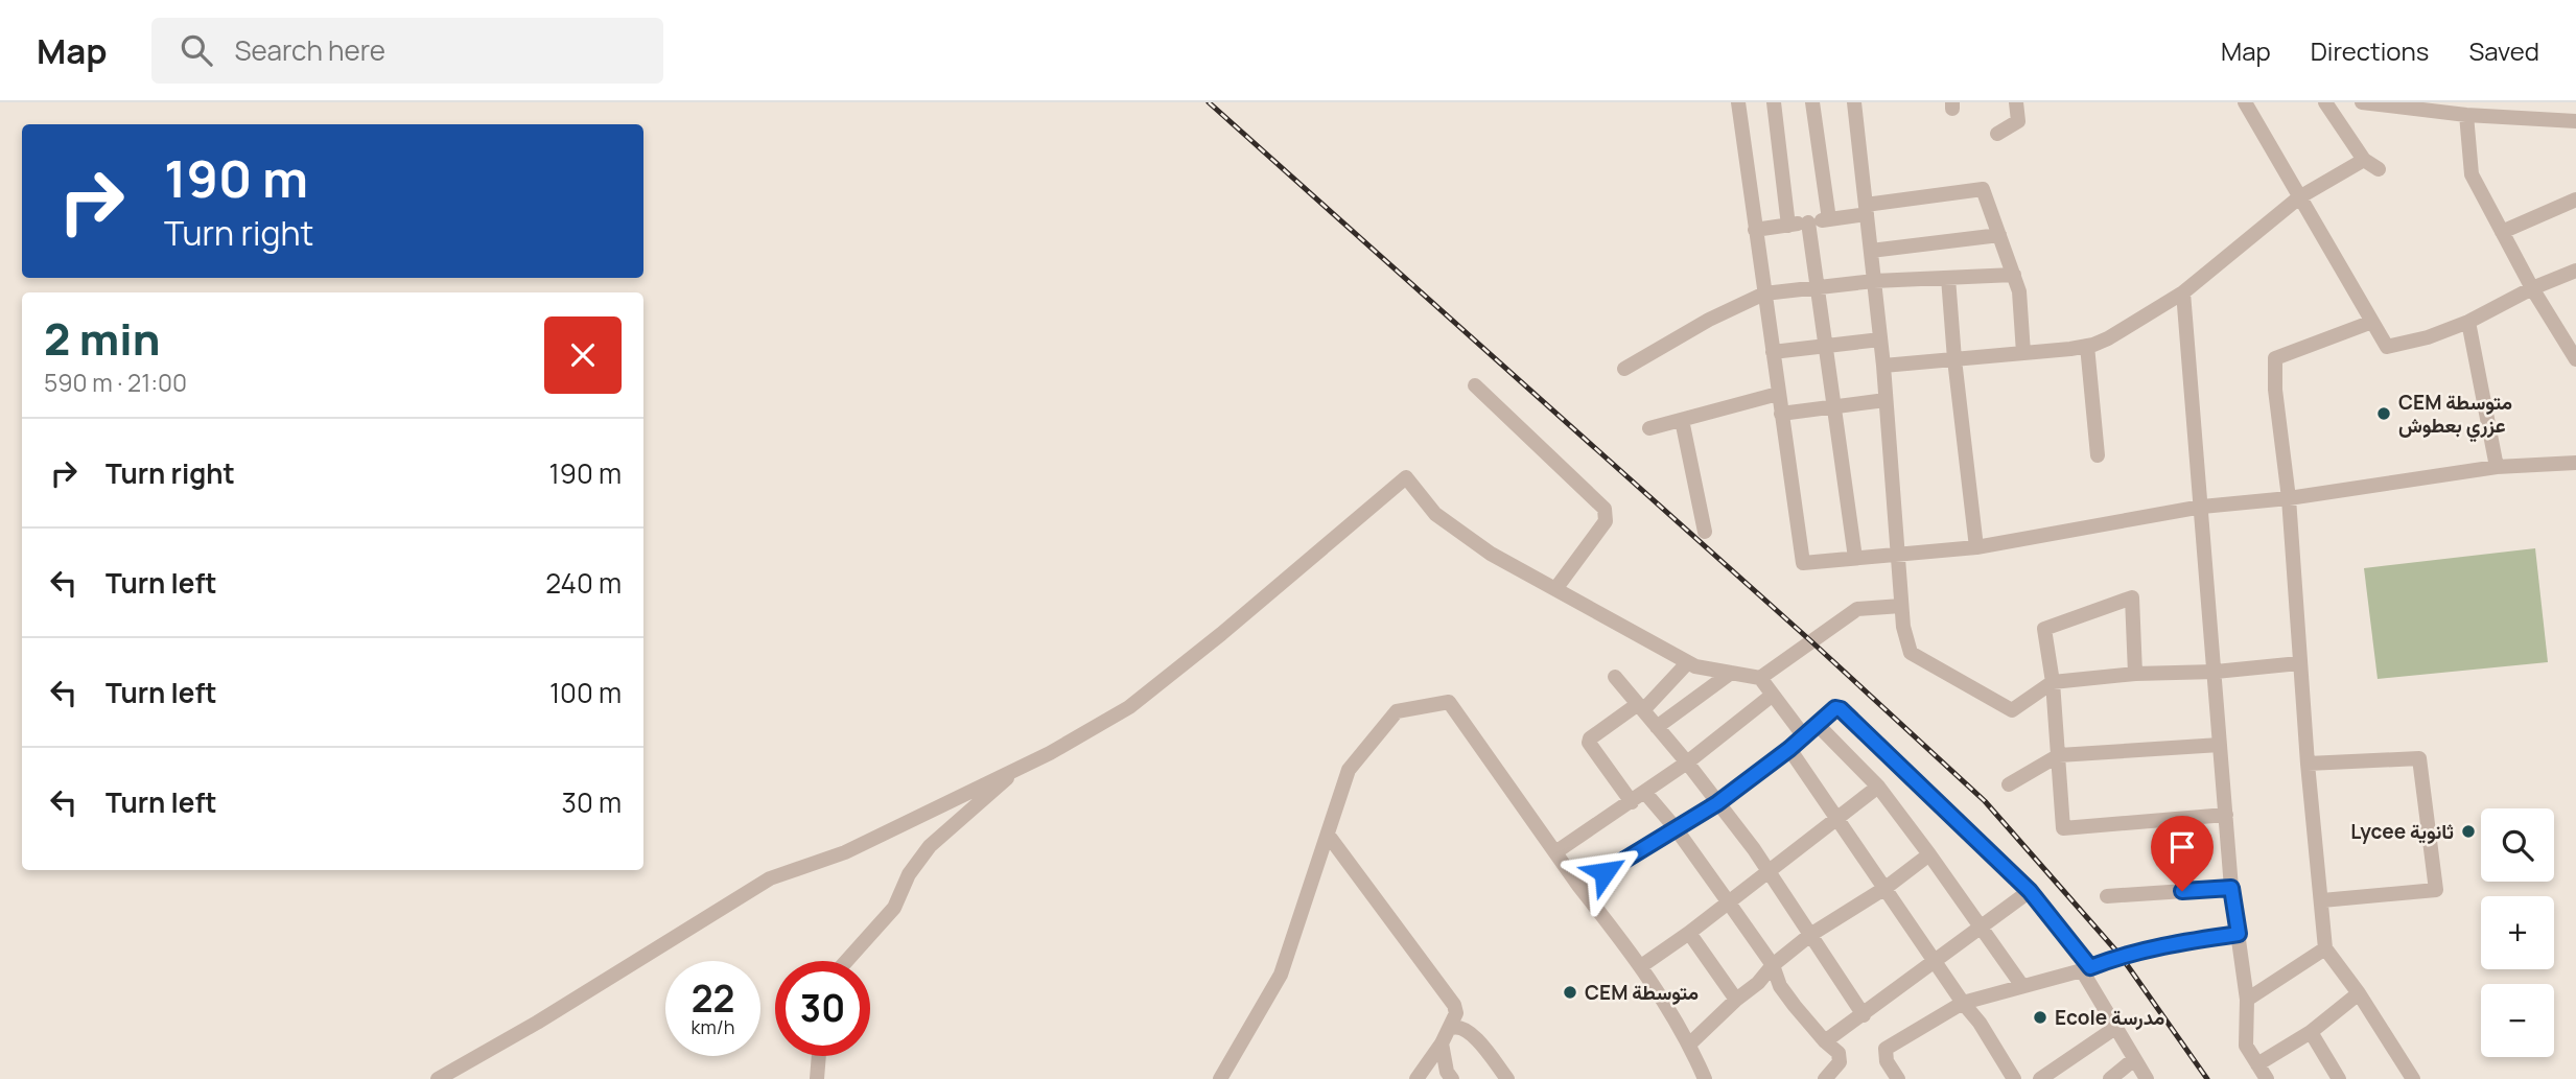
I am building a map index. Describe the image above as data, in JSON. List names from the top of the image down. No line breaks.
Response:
{"places":["CEM متوسطة عزري بعطوش","Lycee ثانوية","CEM متوسطة","Ecole مدرسة"],"page":{"header":"Map","search":"Search here","nav":["Map","Directions","Saved"],"turn":["190 m","Turn right"],"heading":["2 min","590 m · 21:00"],"list":[{"name":"Turn right","value":"190 m"},{"name":"Turn left","value":"240 m"},{"name":"Turn left","value":"100 m"},{"name":"Turn left","value":"30 m"}],"map_buttons":["+","−"],"speed":"22 km/h","limit":"30"}}
